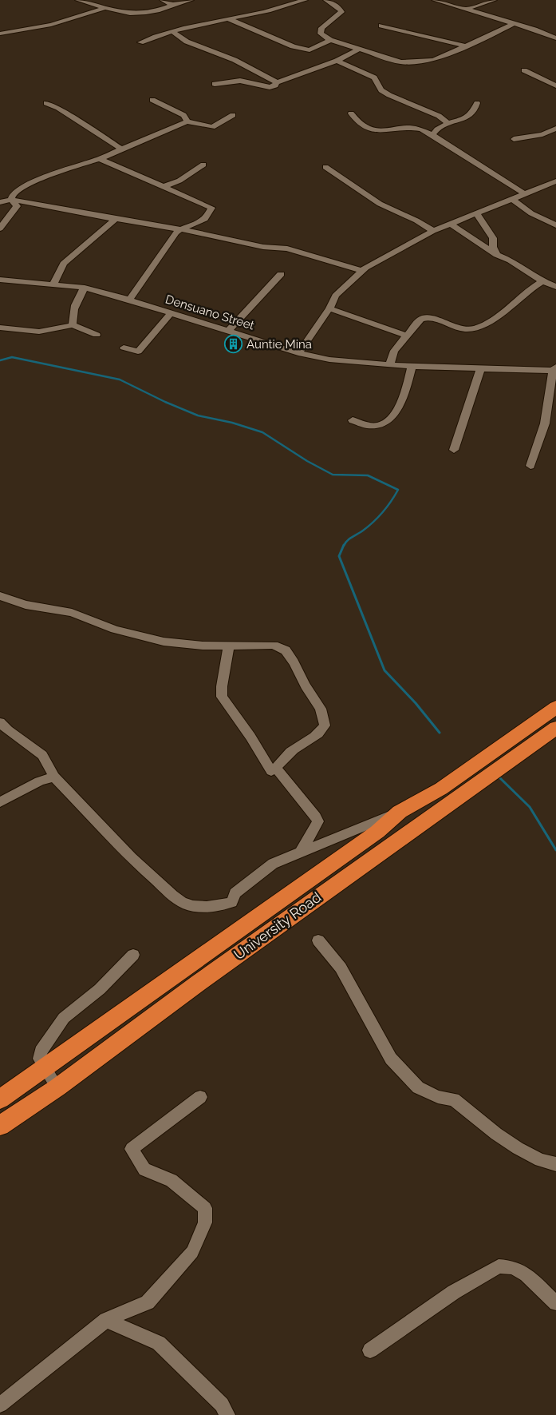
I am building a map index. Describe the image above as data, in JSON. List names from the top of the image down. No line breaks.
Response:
{"streets":{"highway":["University Road"],"street":["Densuano Street"]},"places":{"building":["Auntie Mina"]}}
